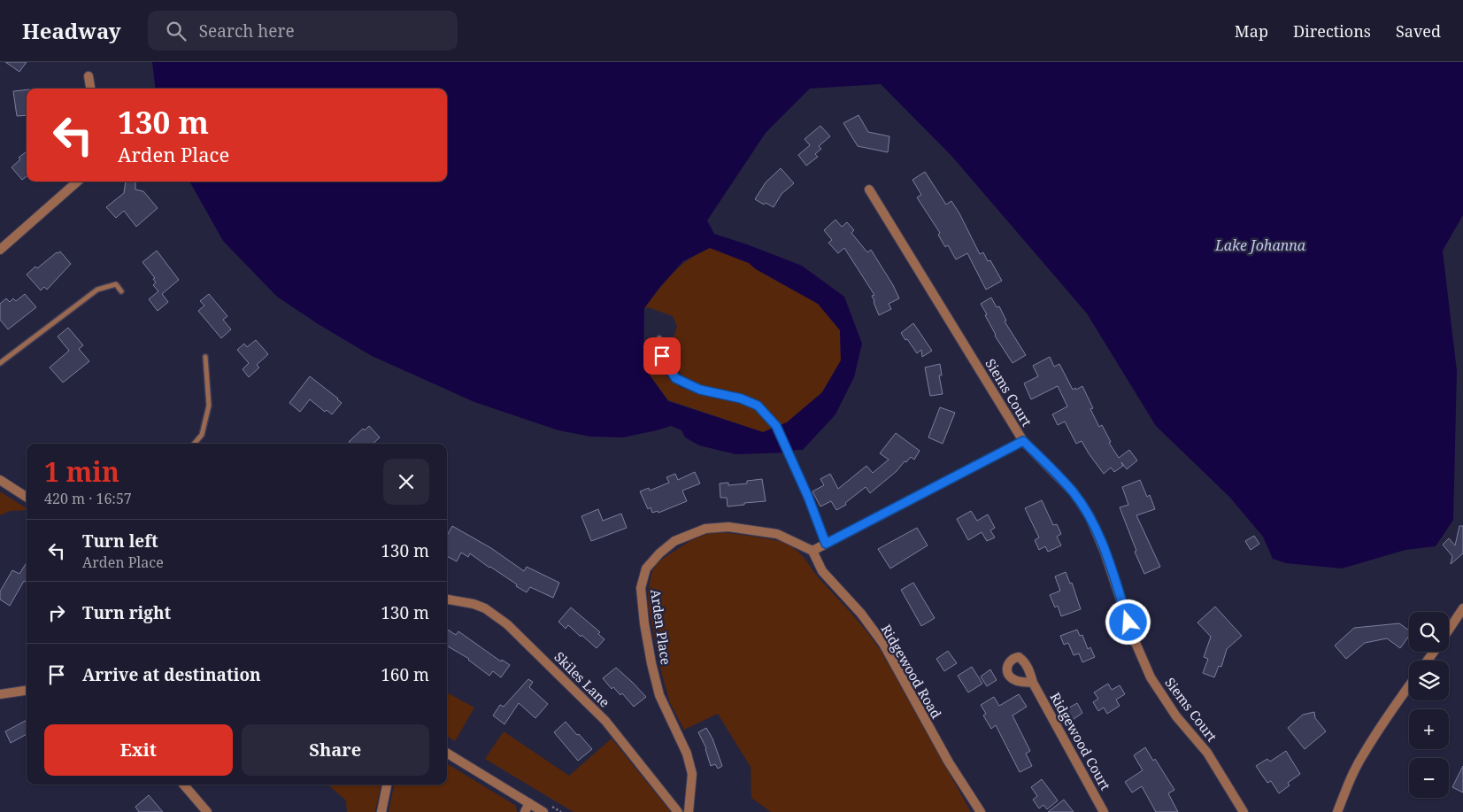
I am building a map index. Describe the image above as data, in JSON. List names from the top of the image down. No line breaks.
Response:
{"streets":{"street":["Siems Court","Arden Place","Ridgewood Road","Skiles Lane","Ridgewood Court"]},"crossings":[["Arden Place","Ridgewood Road"]],"water":["Lake Johanna"],"page":{"header":"Headway","search":"Search here","nav":["Map","Directions","Saved"],"turn":["130 m","Arden Place"],"heading":["1 min","420 m · 16:57"],"list":[{"name":"Turn left","note":"Arden Place","value":"130 m"},{"name":"Turn right","value":"130 m"},{"name":"Arrive at destination","value":"160 m"}],"map_buttons":["+","−"],"buttons":["Exit","Share"]}}
